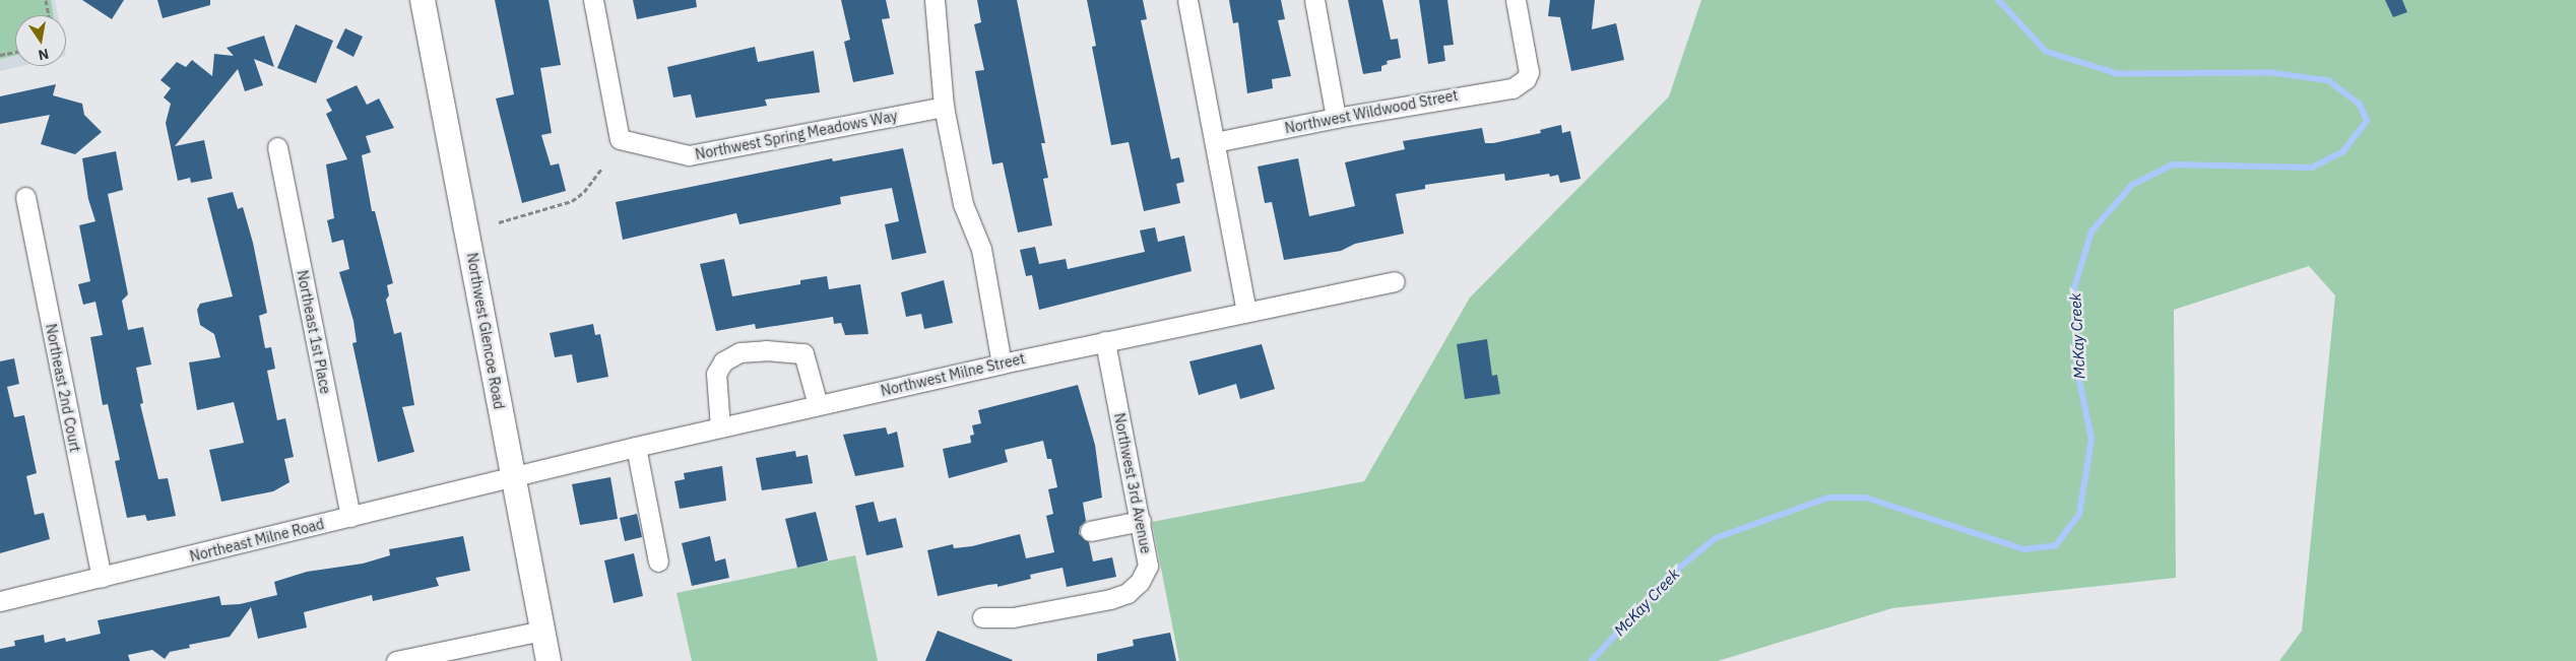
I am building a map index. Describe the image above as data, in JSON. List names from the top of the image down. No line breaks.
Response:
{"streets":{"main road":["Northwest Glencoe Road"],"street":["Northwest Wildwood Street","Northwest Spring Meadows Way","Northeast 1st Place","Northwest Milne Street","Northeast 2nd Court","Northwest 3rd Avenue","Northeast Milne Road"]},"crossings":[["Northwest Glencoe Road","Northwest Milne Street"],["Northwest Glencoe Road","Northeast Milne Road"],["Northeast 1st Place","Northeast Milne Road"],["Northwest Milne Street","Northwest 3rd Avenue"],["Northwest Milne Street","Northeast Milne Road"],["Northeast 2nd Court","Northeast Milne Road"]],"water":["McKay Creek"],"north":"bottom"}
